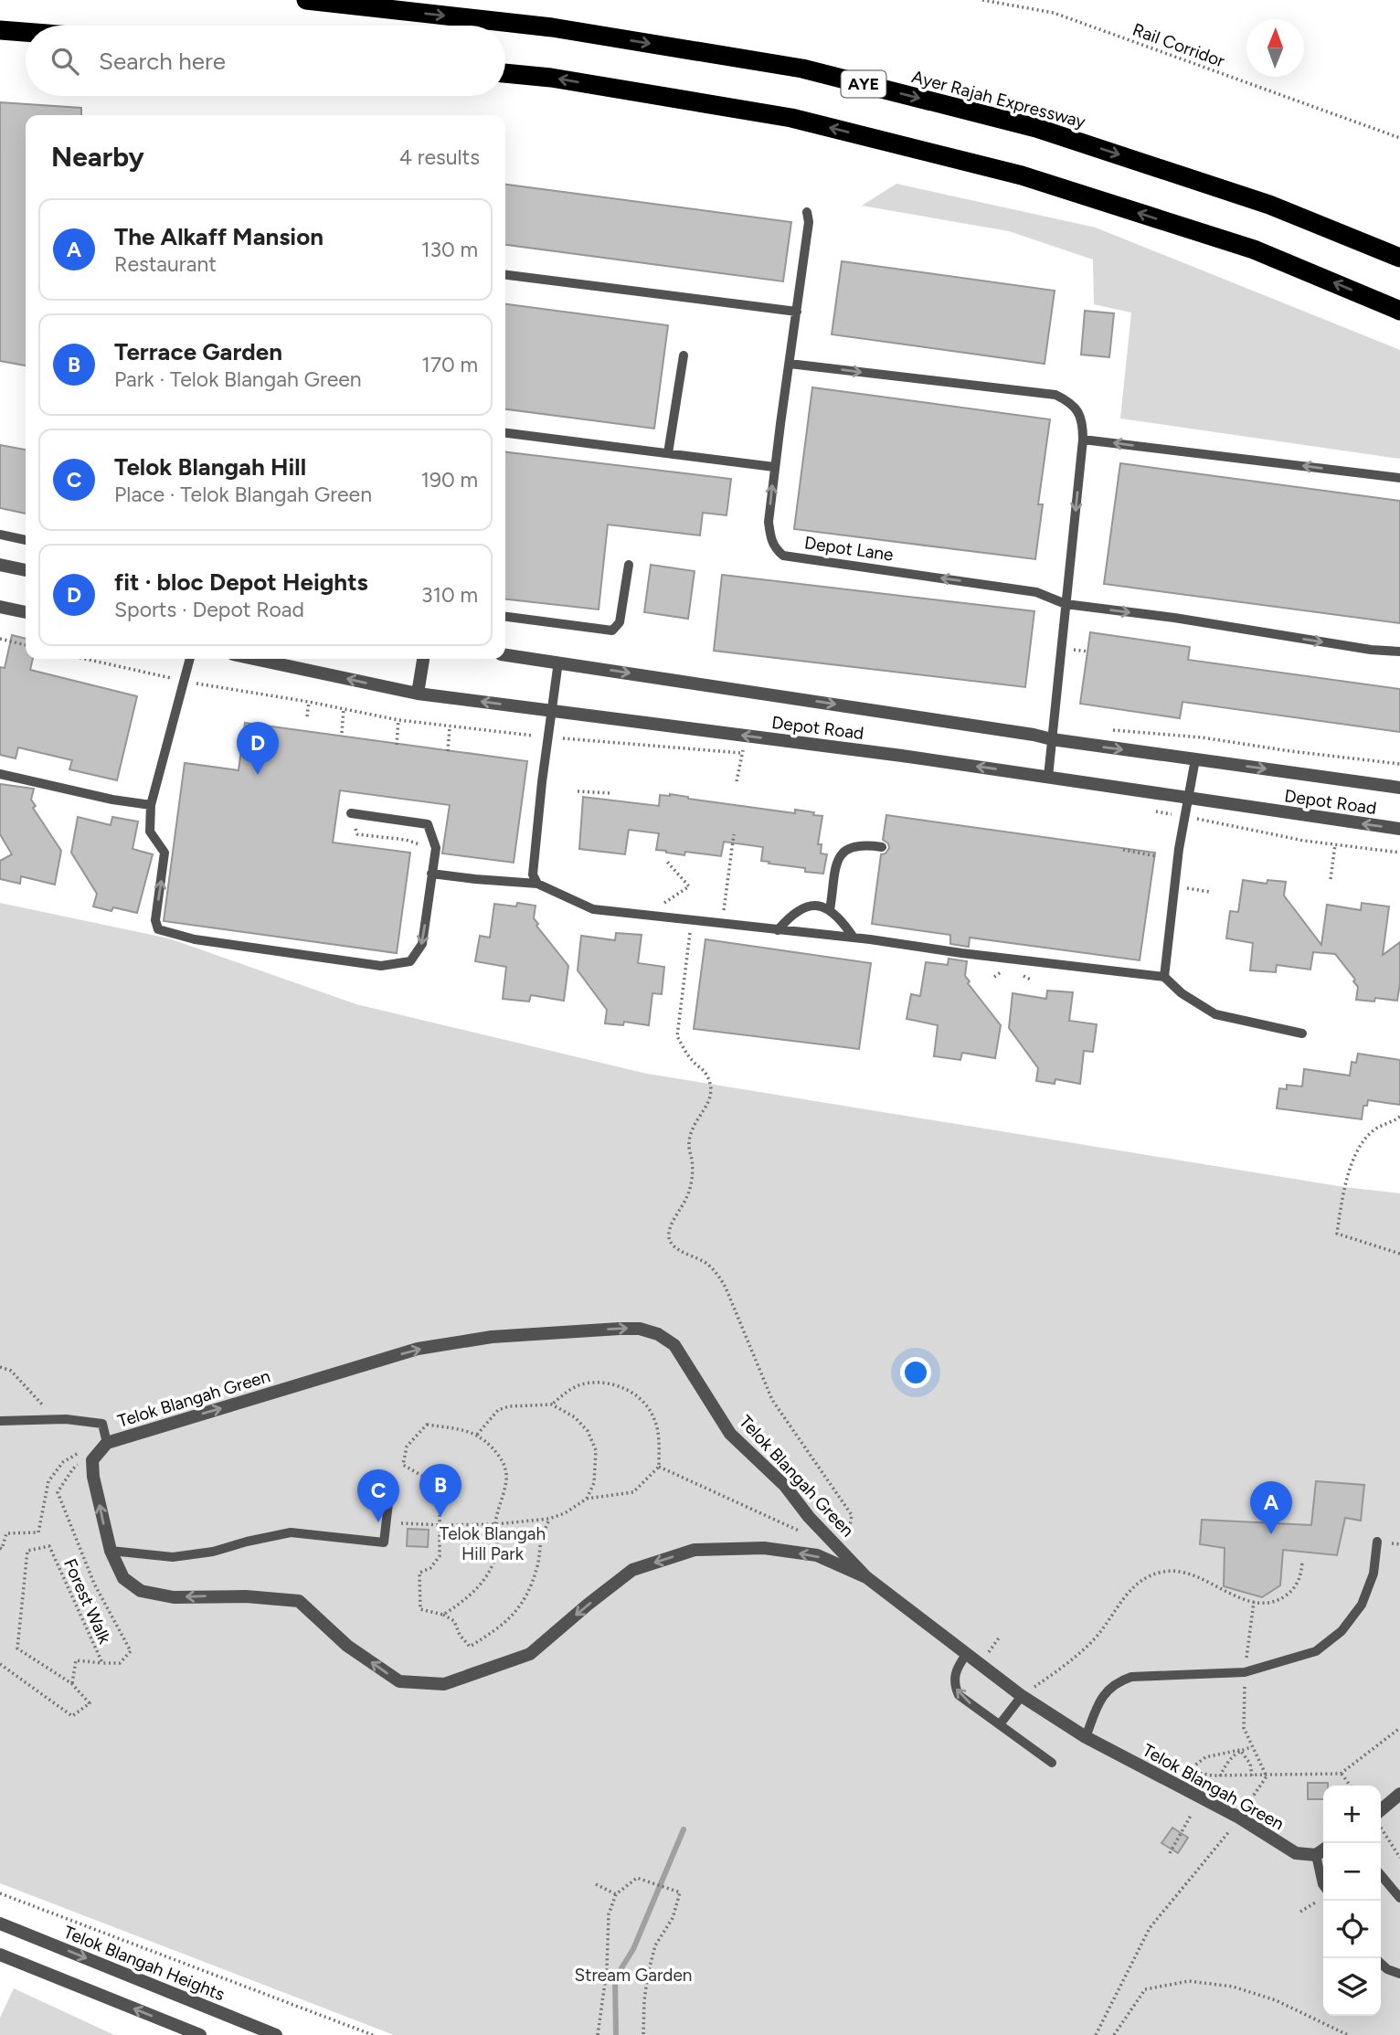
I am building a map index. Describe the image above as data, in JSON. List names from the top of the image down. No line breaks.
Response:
{"streets":{"highway":["AYE","Ayer Rajah Expressway"],"street":["Depot Road","Telok Blangah Green","Telok Blangah Heights"],"lane":["Depot Lane"],"path":["Rail Corridor","Forest Walk"]},"parks":["Telok Blangah Hill Park","Stream Garden"],"north":"top","page":{"search":"Search here","heading":["Nearby","4 results"],"list":[{"mark":"A","name":"The Alkaff Mansion","note":"Restaurant","value":"130 m"},{"mark":"B","name":"Terrace Garden","note":"Park · Telok Blangah Green","value":"170 m"},{"mark":"C","name":"Telok Blangah Hill","note":"Place · Telok Blangah Green","value":"190 m"},{"mark":"D","name":"fit · bloc Depot Heights","note":"Sports · Depot Road","value":"310 m"}],"pins":["D","B","C","A"],"map_buttons":["+","−"]}}
